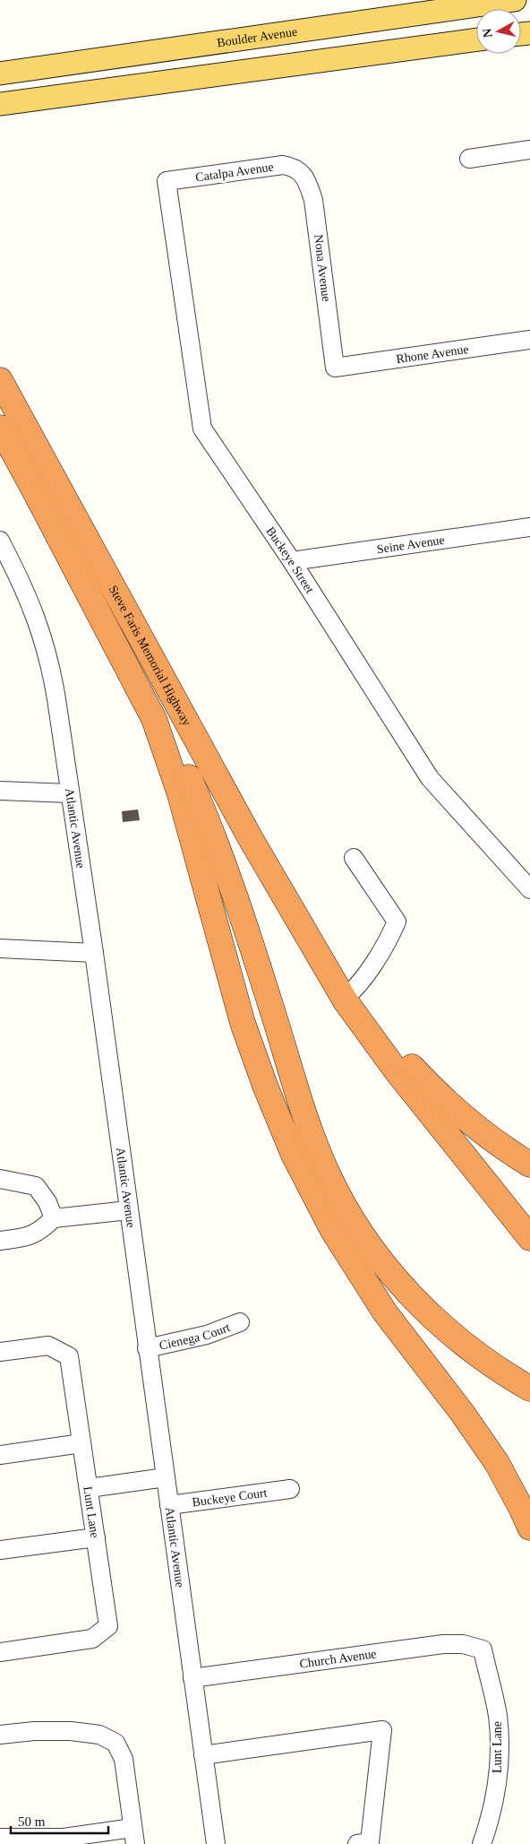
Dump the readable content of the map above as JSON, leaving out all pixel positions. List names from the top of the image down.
{
  "streets": {
    "highway": ["Steve Faris Memorial Highway"],
    "main road": ["Boulder Avenue"],
    "street": [
      "Catalpa Avenue",
      "Nona Avenue",
      "Rhone Avenue",
      "Seine Avenue",
      "Buckeye Street",
      "Atlantic Avenue",
      "Cienega Court",
      "Buckeye Court",
      "Lunt Lane",
      "Church Avenue"
    ]
  },
  "crossings": [
    ["Catalpa Avenue", "Nona Avenue"],
    ["Catalpa Avenue", "Buckeye Street"],
    ["Nona Avenue", "Rhone Avenue"],
    ["Seine Avenue", "Buckeye Street"],
    ["Atlantic Avenue", "Cienega Court"],
    ["Atlantic Avenue", "Buckeye Court"],
    ["Atlantic Avenue", "Church Avenue"],
    ["Lunt Lane", "Church Avenue"]
  ],
  "scale_bar": "50 m",
  "north": "left"
}
